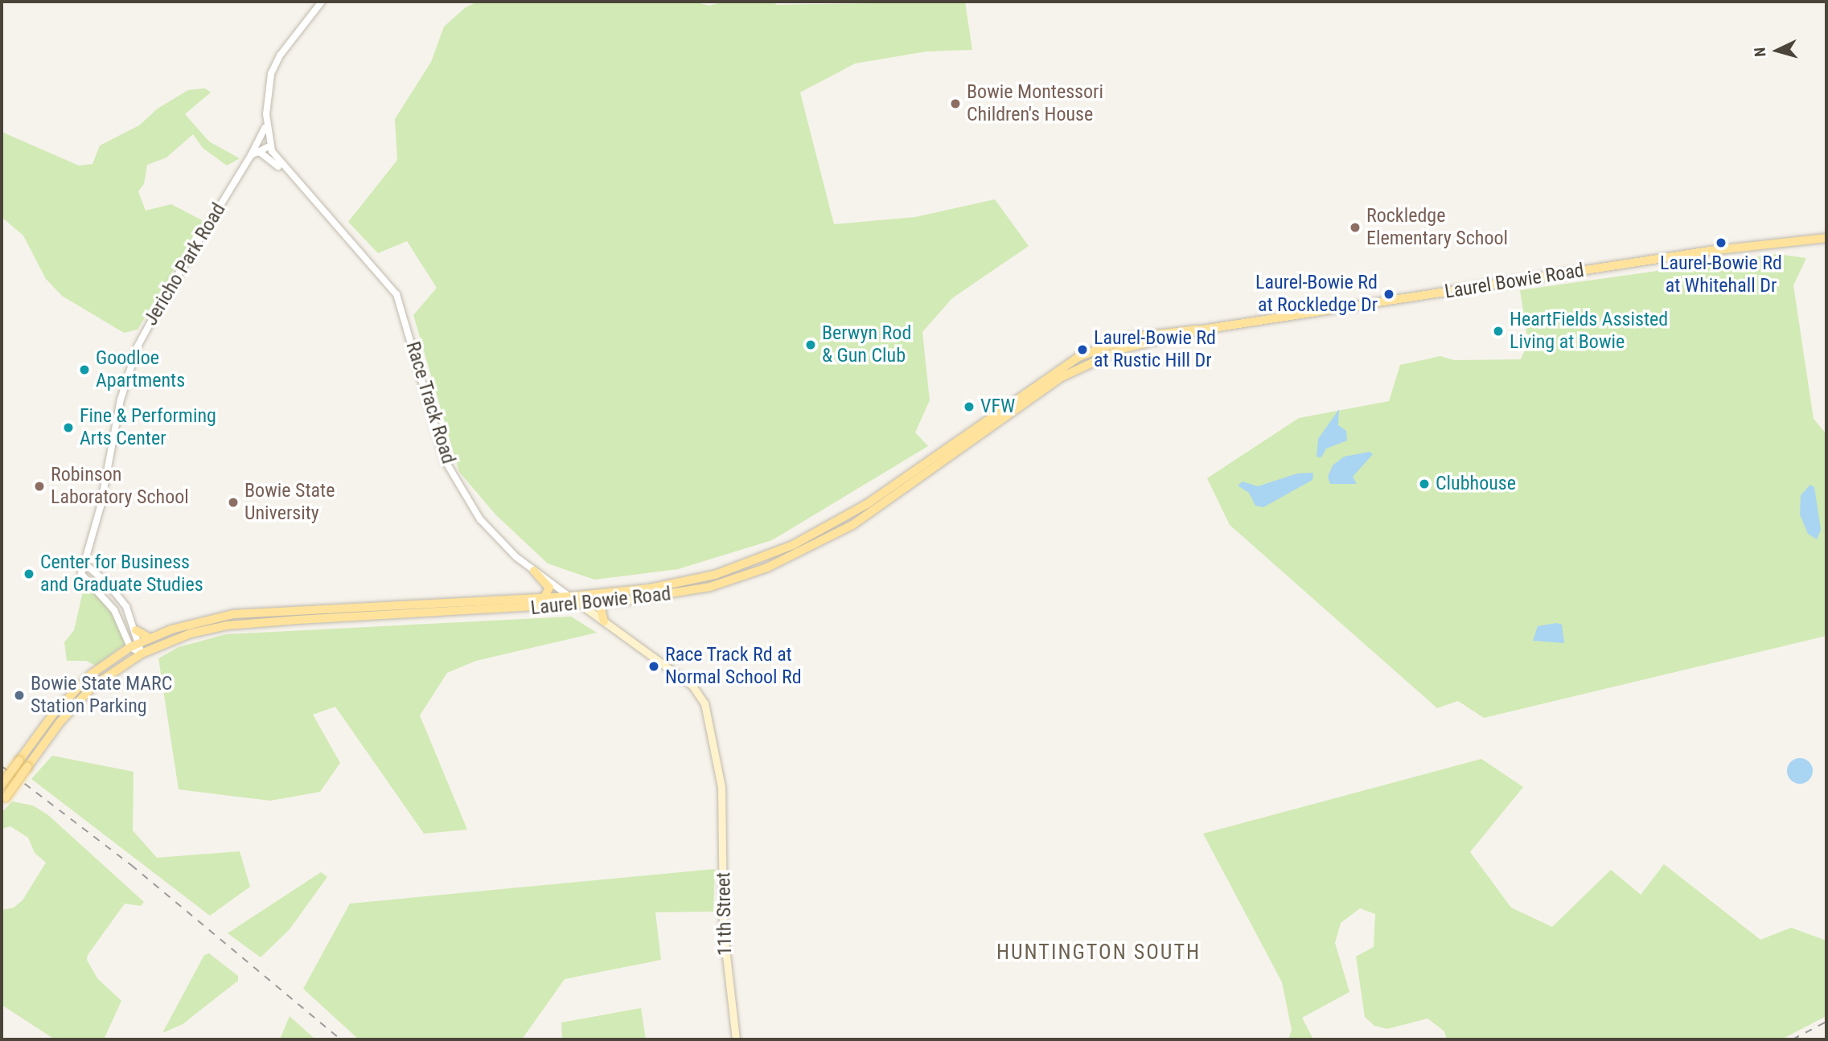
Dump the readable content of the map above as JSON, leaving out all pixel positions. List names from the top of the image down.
{
  "streets": {
    "main road": ["Laurel Bowie Road", "Race Track Road", "11th Street"],
    "street": ["Jericho Park Road"]
  },
  "crossings": [
    ["Jericho Park Road", "Laurel Bowie Road"],
    ["Jericho Park Road", "Race Track Road"],
    ["Laurel Bowie Road", "Race Track Road"],
    ["Race Track Road", "11th Street"]
  ],
  "districts": ["HUNTINGTON SOUTH"],
  "places": [
    "Bowie Montessori Children's House",
    "Rockledge Elementary School",
    "Laurel-Bowie Rd at Whitehall Dr",
    "Laurel-Bowie Rd at Rockledge Dr",
    "HeartFields Assisted Living at Bowie",
    "Berwyn Rod & Gun Club",
    "Laurel-Bowie Rd at Rustic Hill Dr",
    "Goodloe Apartments",
    "VFW",
    "Fine & Performing Arts Center",
    "Clubhouse",
    "Robinson Laboratory School",
    "Bowie State University",
    "Center for Business and Graduate Studies",
    "Race Track Rd at Normal School Rd",
    "Bowie State MARC Station Parking"
  ],
  "north": "left"
}
